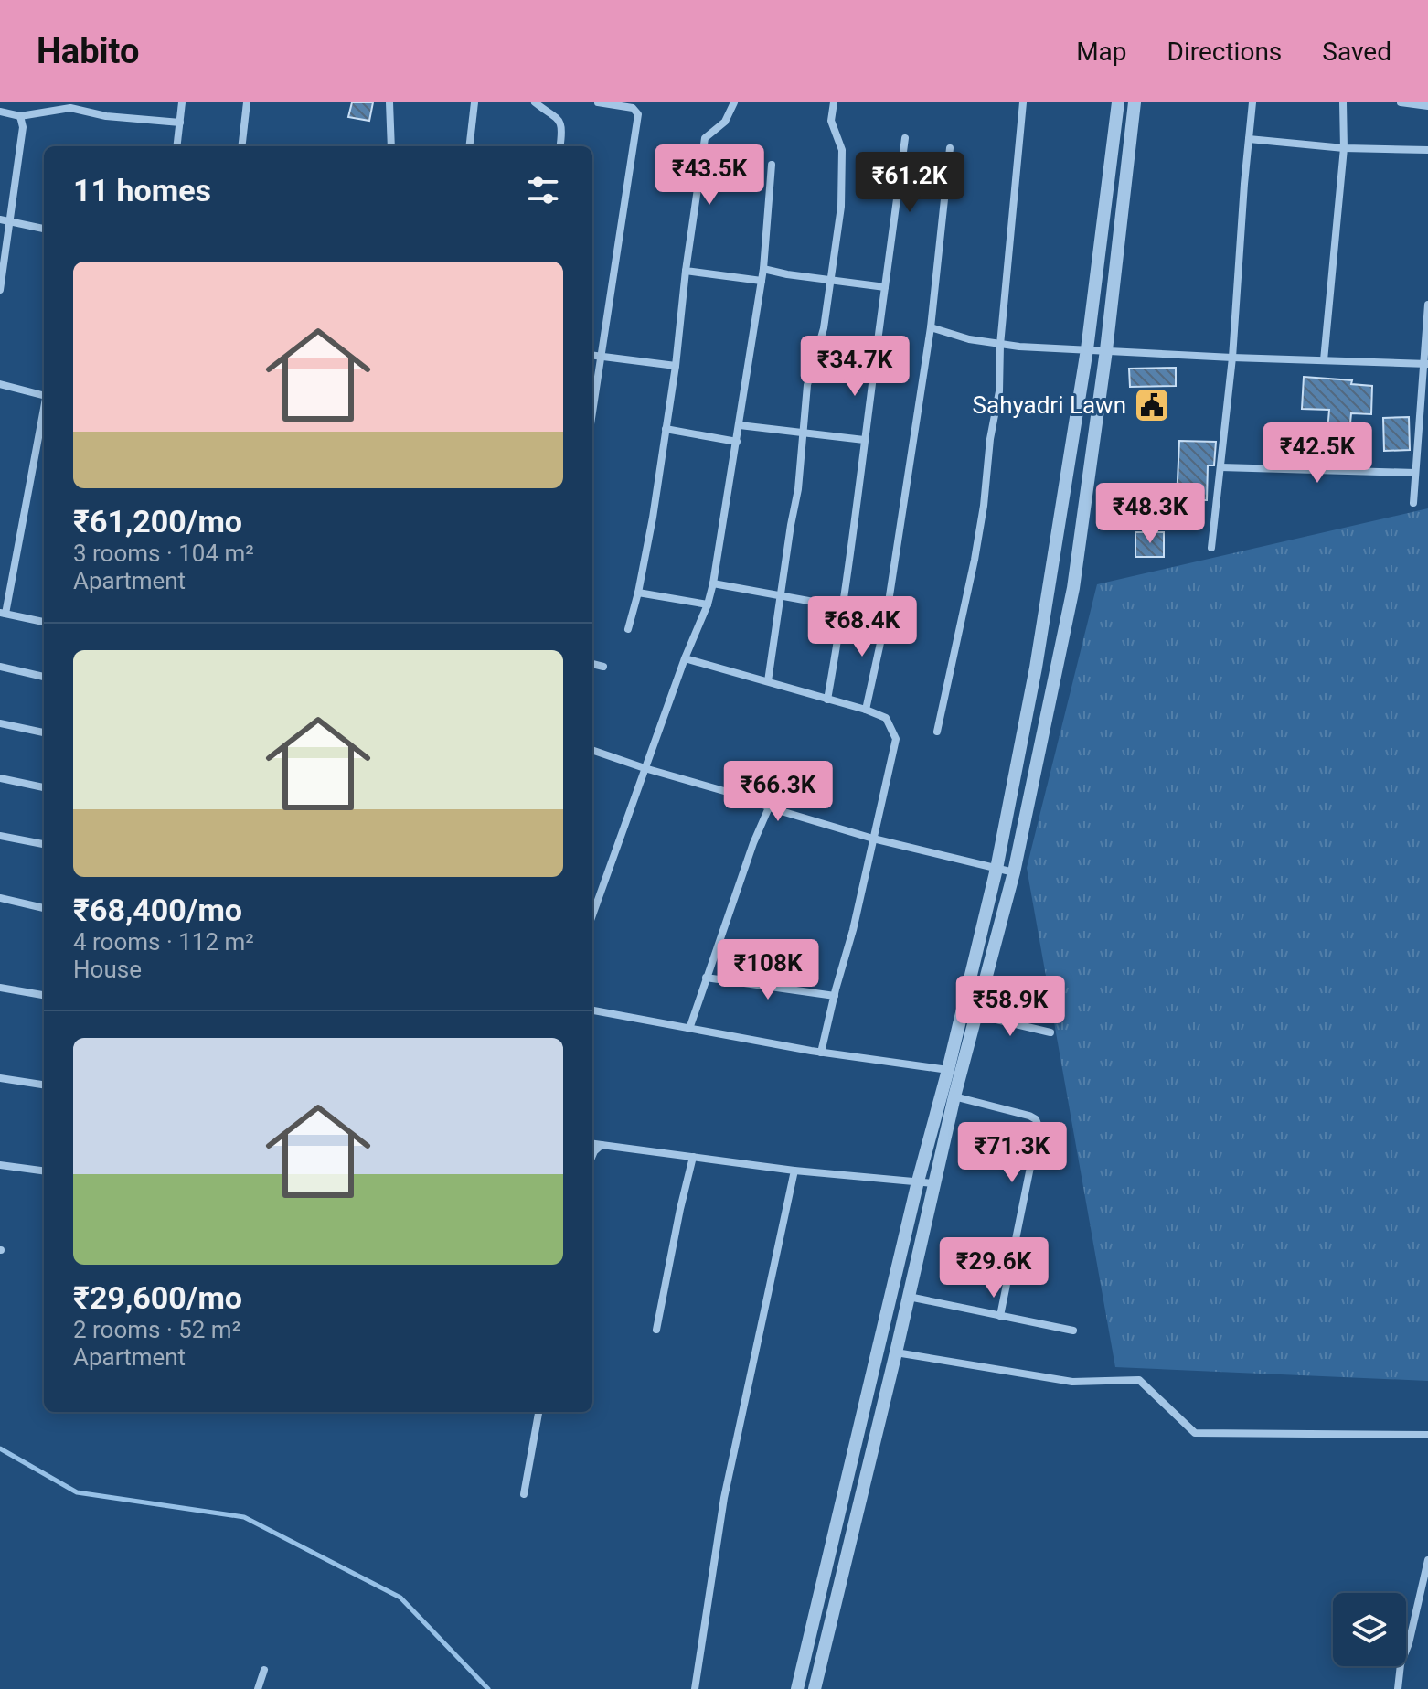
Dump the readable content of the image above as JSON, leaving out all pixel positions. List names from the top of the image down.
{
  "places": {
    "public building": ["Sahyadri Lawn"]
  },
  "page": {
    "header": "Habito",
    "nav": ["Map", "Directions", "Saved"],
    "price": [
      "₹43.5K",
      "₹61.2K",
      "₹34.7K",
      "₹42.5K",
      "₹48.3K",
      "₹68.4K",
      "₹66.3K",
      "₹108K",
      "₹58.9K",
      "₹71.3K",
      "₹29.6K"
    ],
    "heading": "11 homes",
    "list": [
      {
        "name": "₹61,200/mo",
        "note": "3 rooms · 104 m² · Apartment"
      },
      {
        "name": "₹68,400/mo",
        "note": "4 rooms · 112 m² · House"
      },
      {
        "name": "₹29,600/mo",
        "note": "2 rooms · 52 m² · Apartment"
      }
    ]
  }
}
